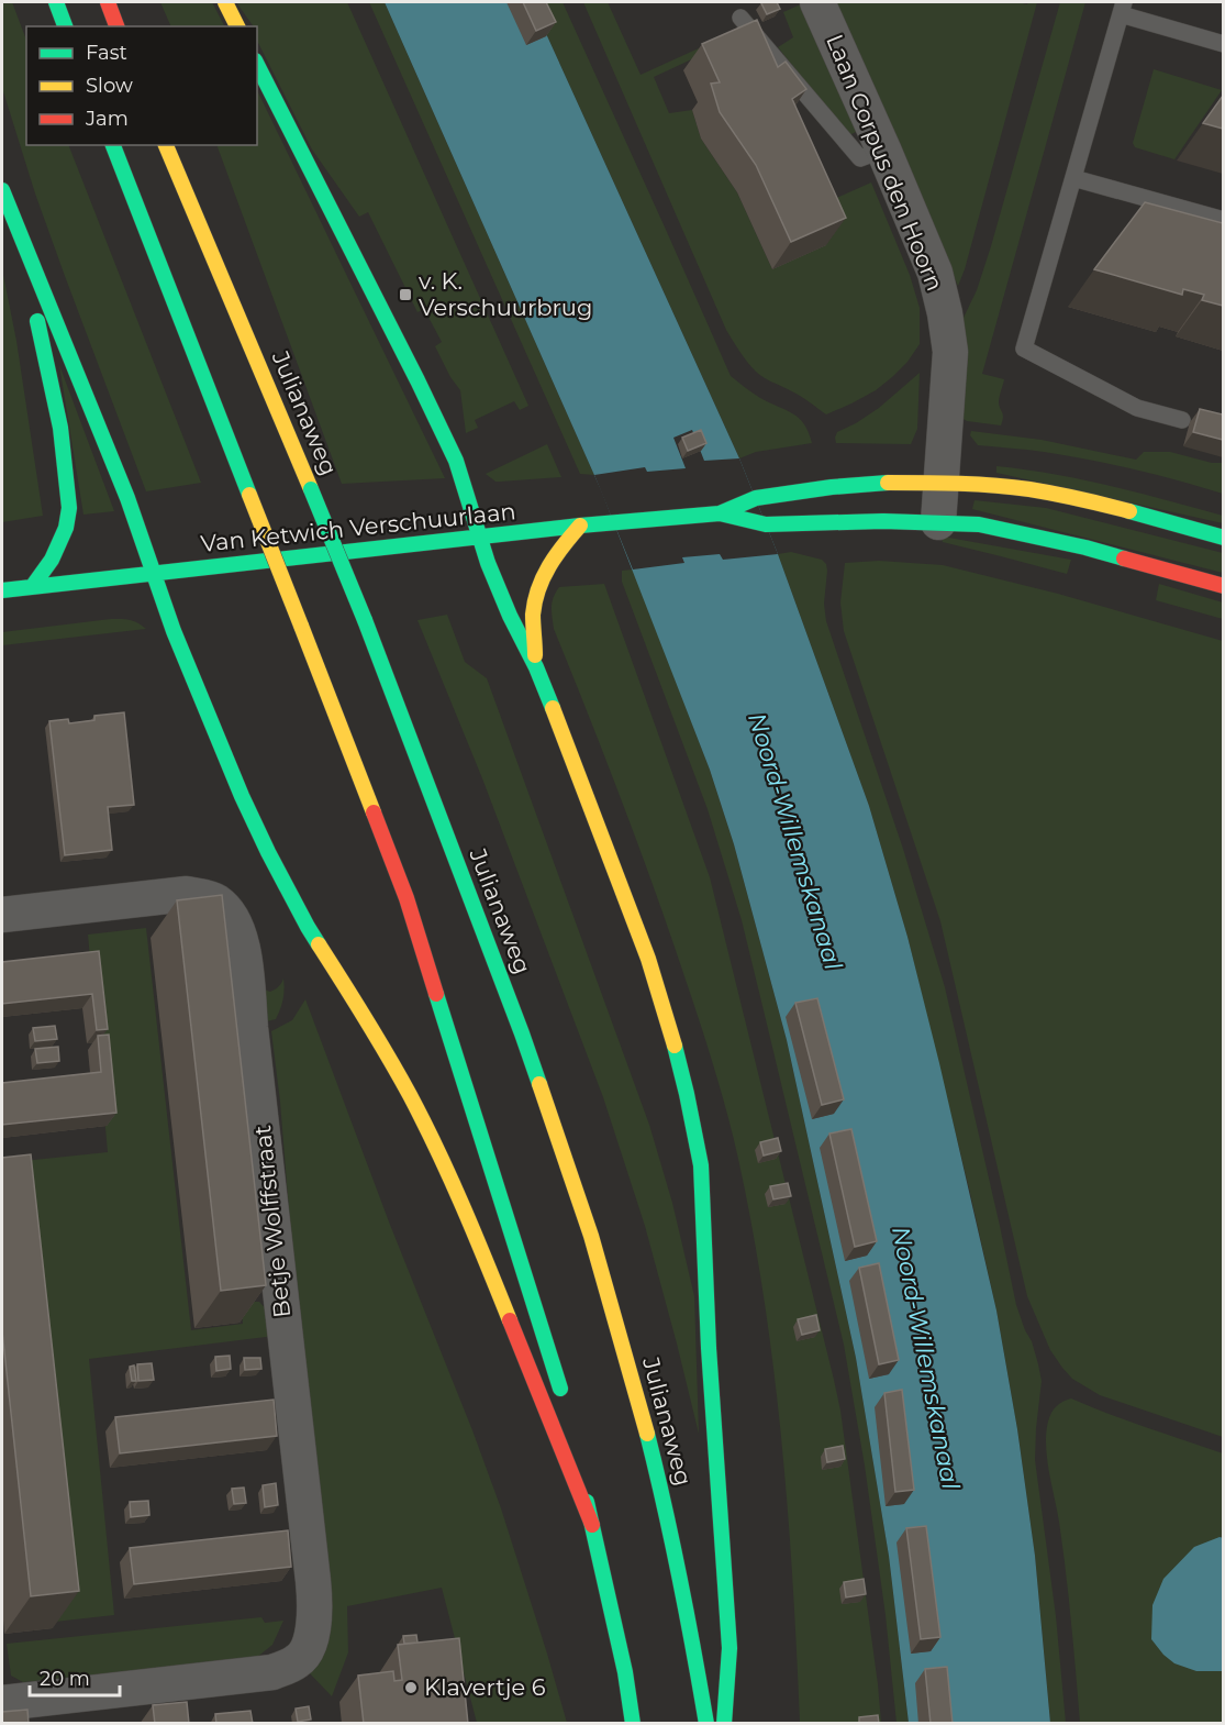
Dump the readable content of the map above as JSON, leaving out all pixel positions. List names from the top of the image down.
{
  "streets": {
    "main road": ["Julianaweg", "Van Ketwich Verschuurlaan"],
    "street": ["Laan Corpus den Hoorn", "Betje Wolffstraat"]
  },
  "water": ["Noord-Willemskanaal"],
  "places": {
    "transit": ["v. K. Verschuurbrug"],
    "other": ["Klavertje 6"]
  },
  "legend": ["Fast", "Slow", "Jam"],
  "scale_bar": "20 m"
}
